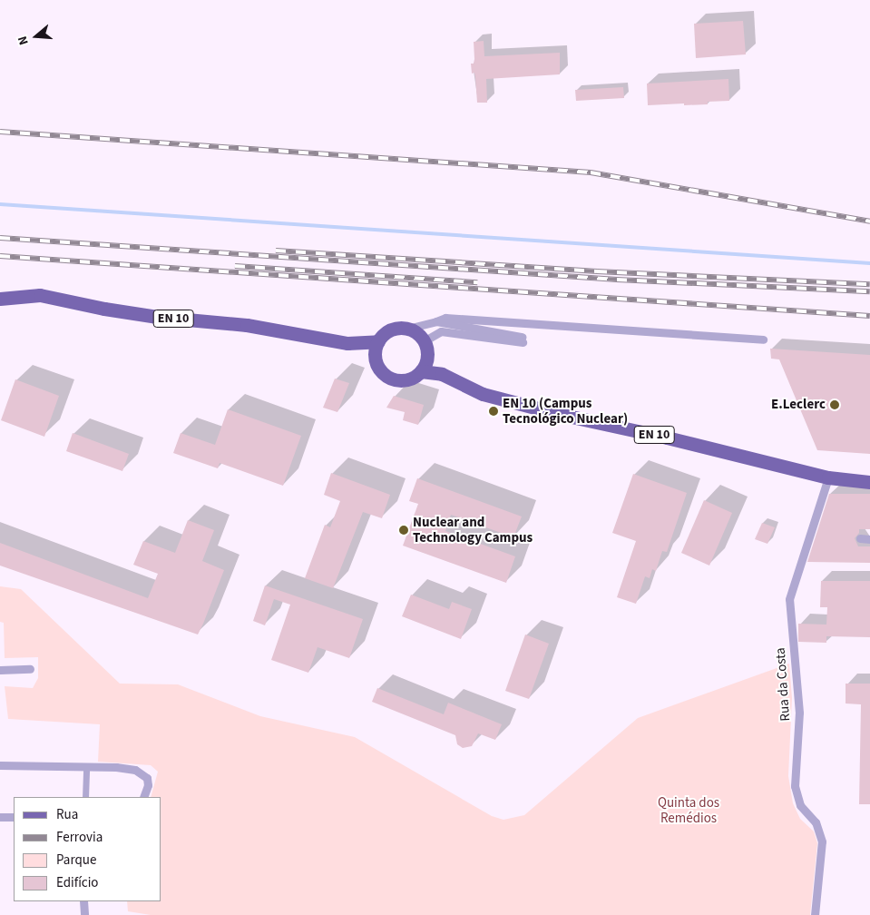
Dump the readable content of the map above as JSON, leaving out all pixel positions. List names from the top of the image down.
{
  "streets": {
    "main road": ["EN 10"],
    "street": ["Rua da Costa"]
  },
  "crossings": [
    ["EN 10", "Rua da Costa"]
  ],
  "parks": ["Quinta dos Remédios"],
  "places": ["E.Leclerc", "EN 10 (Campus Tecnológico Nuclear)", "Nuclear and Technology Campus"],
  "legend": [
    "Rua",
    "Ferrovia",
    "Parque",
    "Edifício"
  ],
  "north": "left"
}
